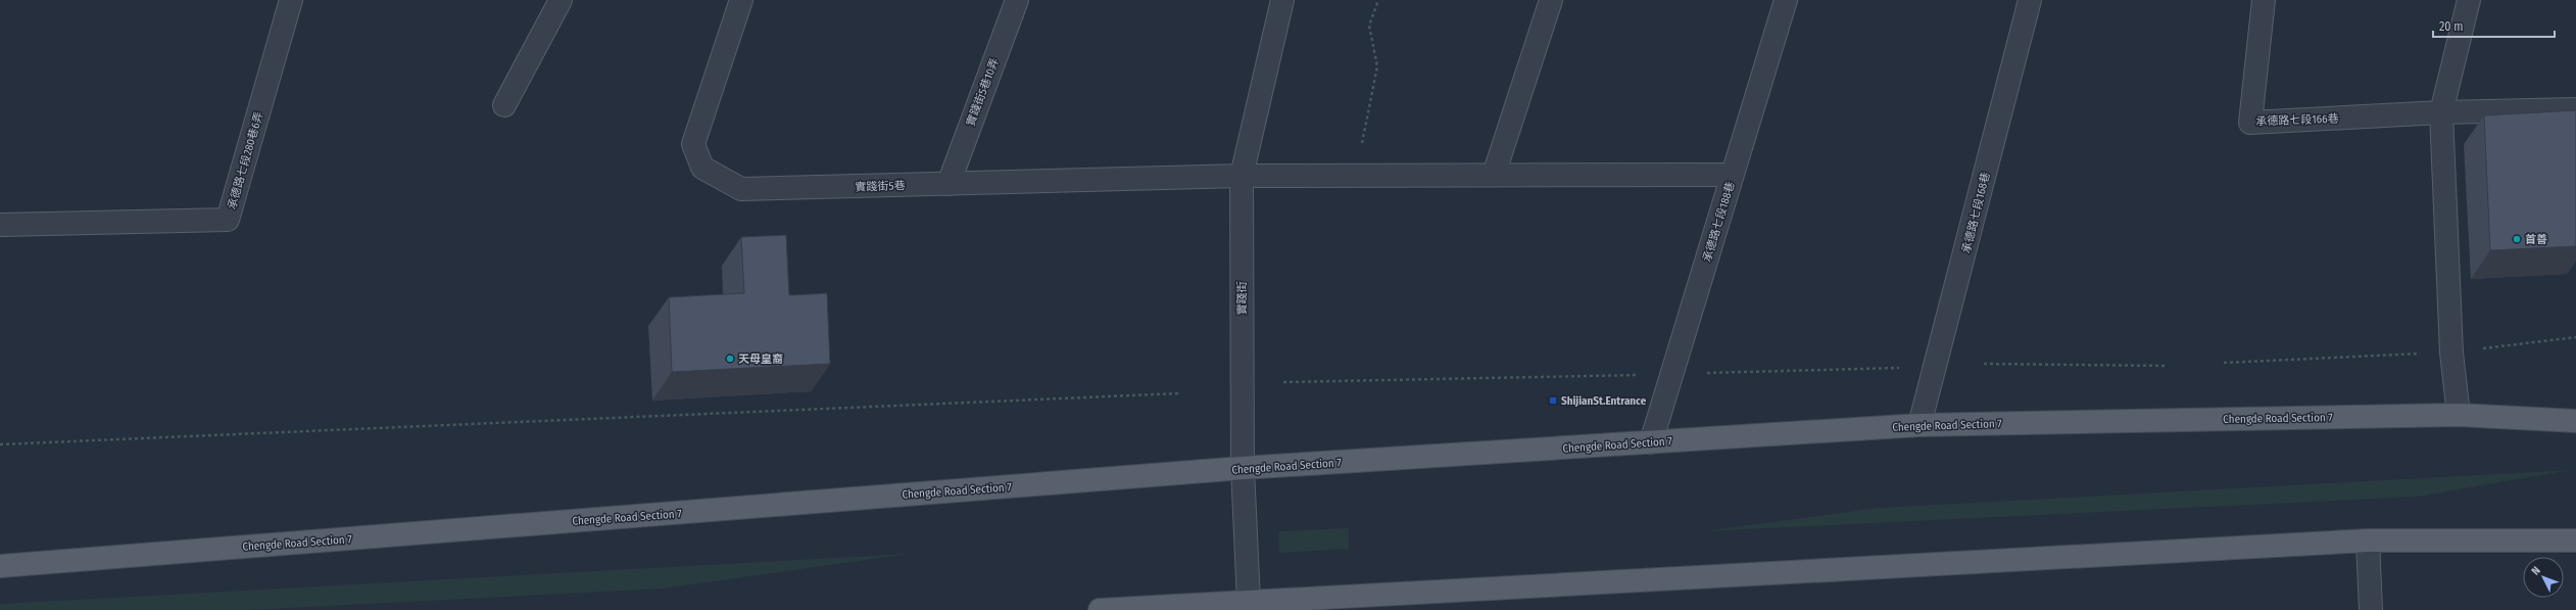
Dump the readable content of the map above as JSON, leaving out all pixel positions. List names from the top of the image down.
{
  "streets": {
    "main road": ["Chengde Road Section 7"],
    "street": [
      "實踐街5巷10弄",
      "承德路七段166巷",
      "承德路七段280巷6弄",
      "實踐街5巷",
      "承德路七段168巷",
      "承德路七段188巷",
      "實踐街"
    ]
  },
  "crossings": [
    ["實踐街5巷10弄", "實踐街5巷"],
    ["實踐街5巷", "承德路七段188巷"],
    ["實踐街5巷", "實踐街"],
    ["承德路七段168巷", "Chengde Road Section 7"],
    ["承德路七段188巷", "Chengde Road Section 7"],
    ["實踐街", "Chengde Road Section 7"]
  ],
  "places": {
    "other": ["首善", "天母皇裔"],
    "transit": ["ShijianSt.Entrance"]
  },
  "scale_bar": "20 m",
  "north": "top left"
}
